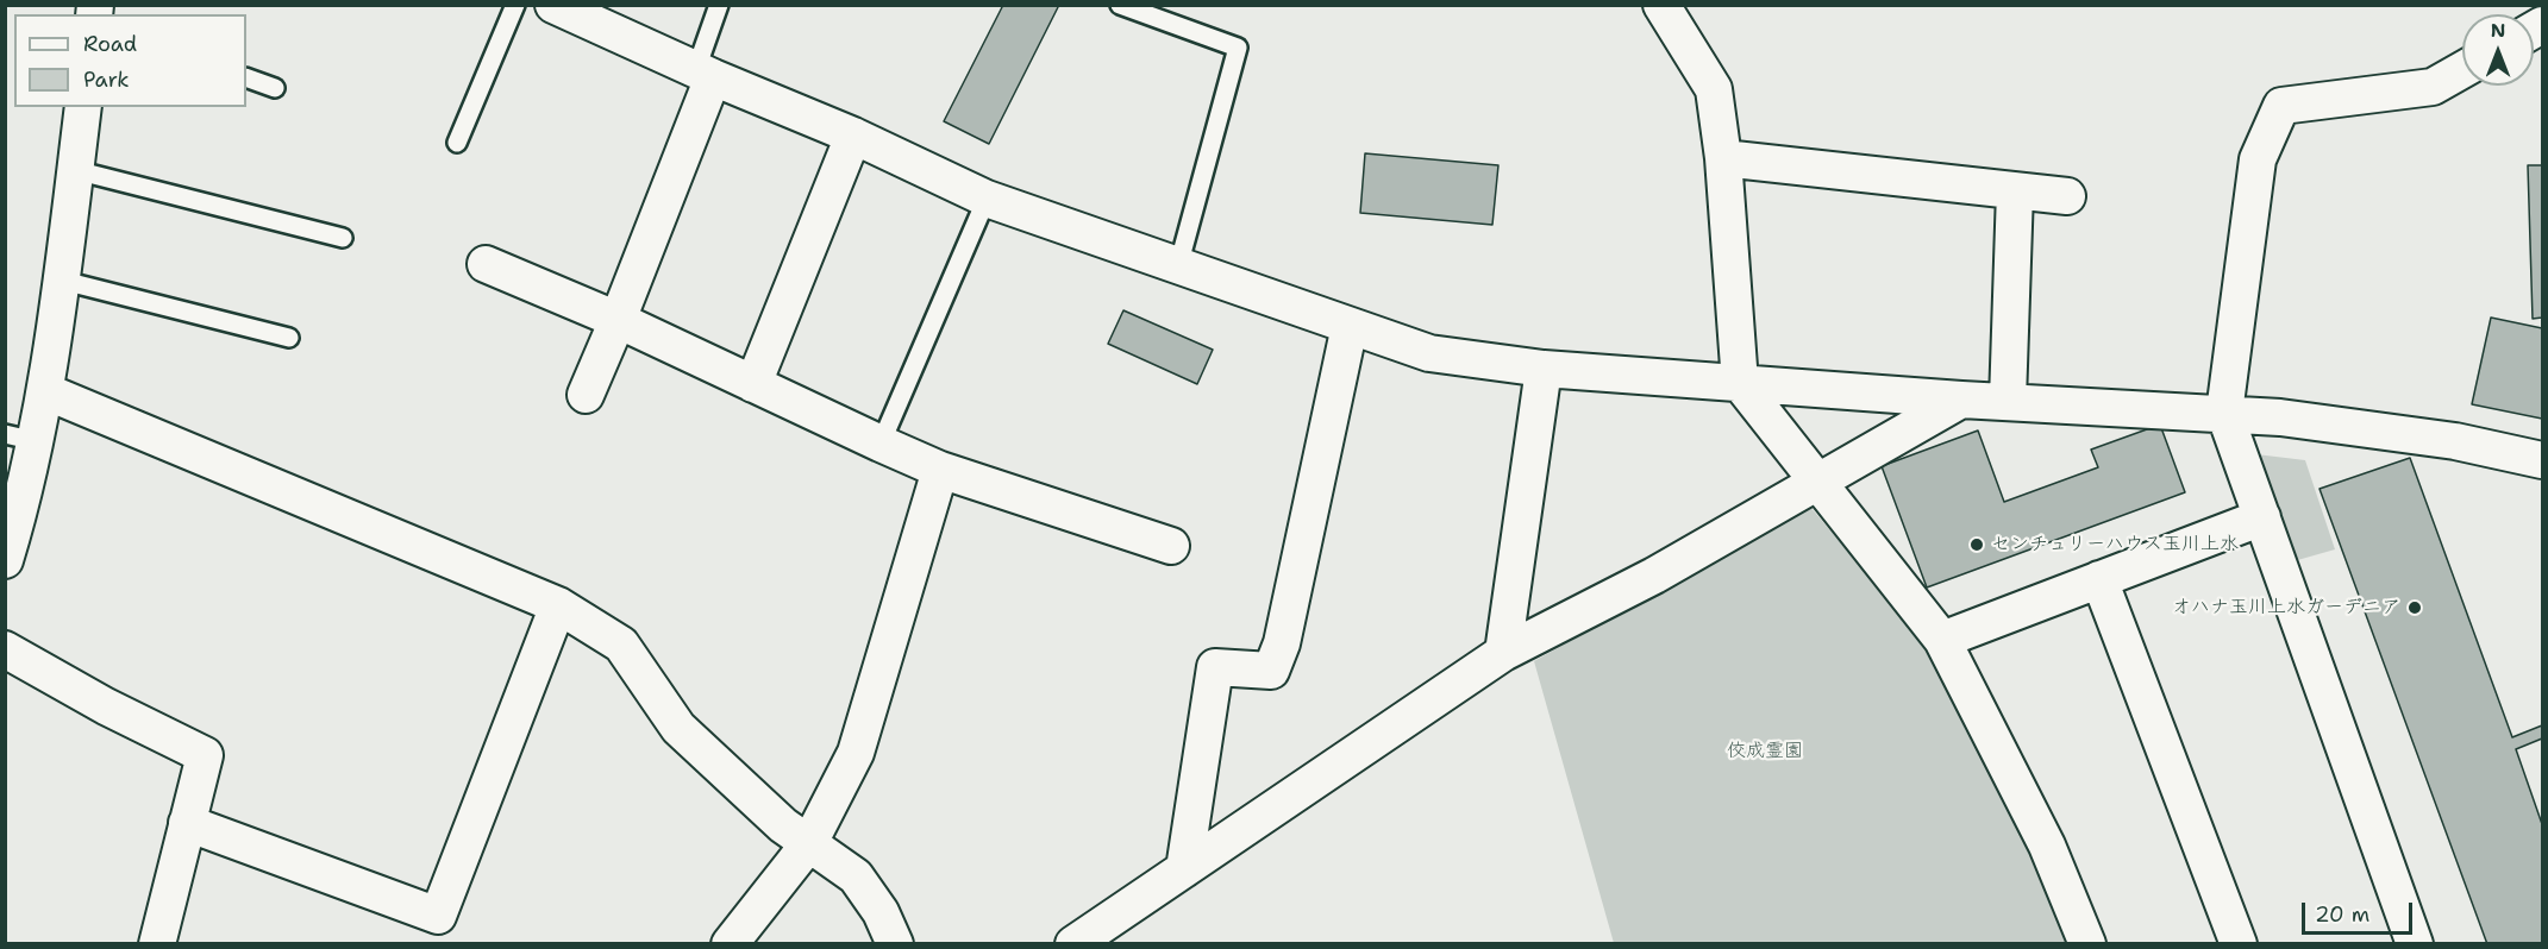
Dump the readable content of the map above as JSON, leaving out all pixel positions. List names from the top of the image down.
{
  "parks": ["佼成霊園"],
  "places": ["センチュリーハウス玉川上水", "オハナ玉川上水ガーデニア"],
  "legend": ["Road", "Park"],
  "scale_bar": "20 m",
  "north": "top"
}
